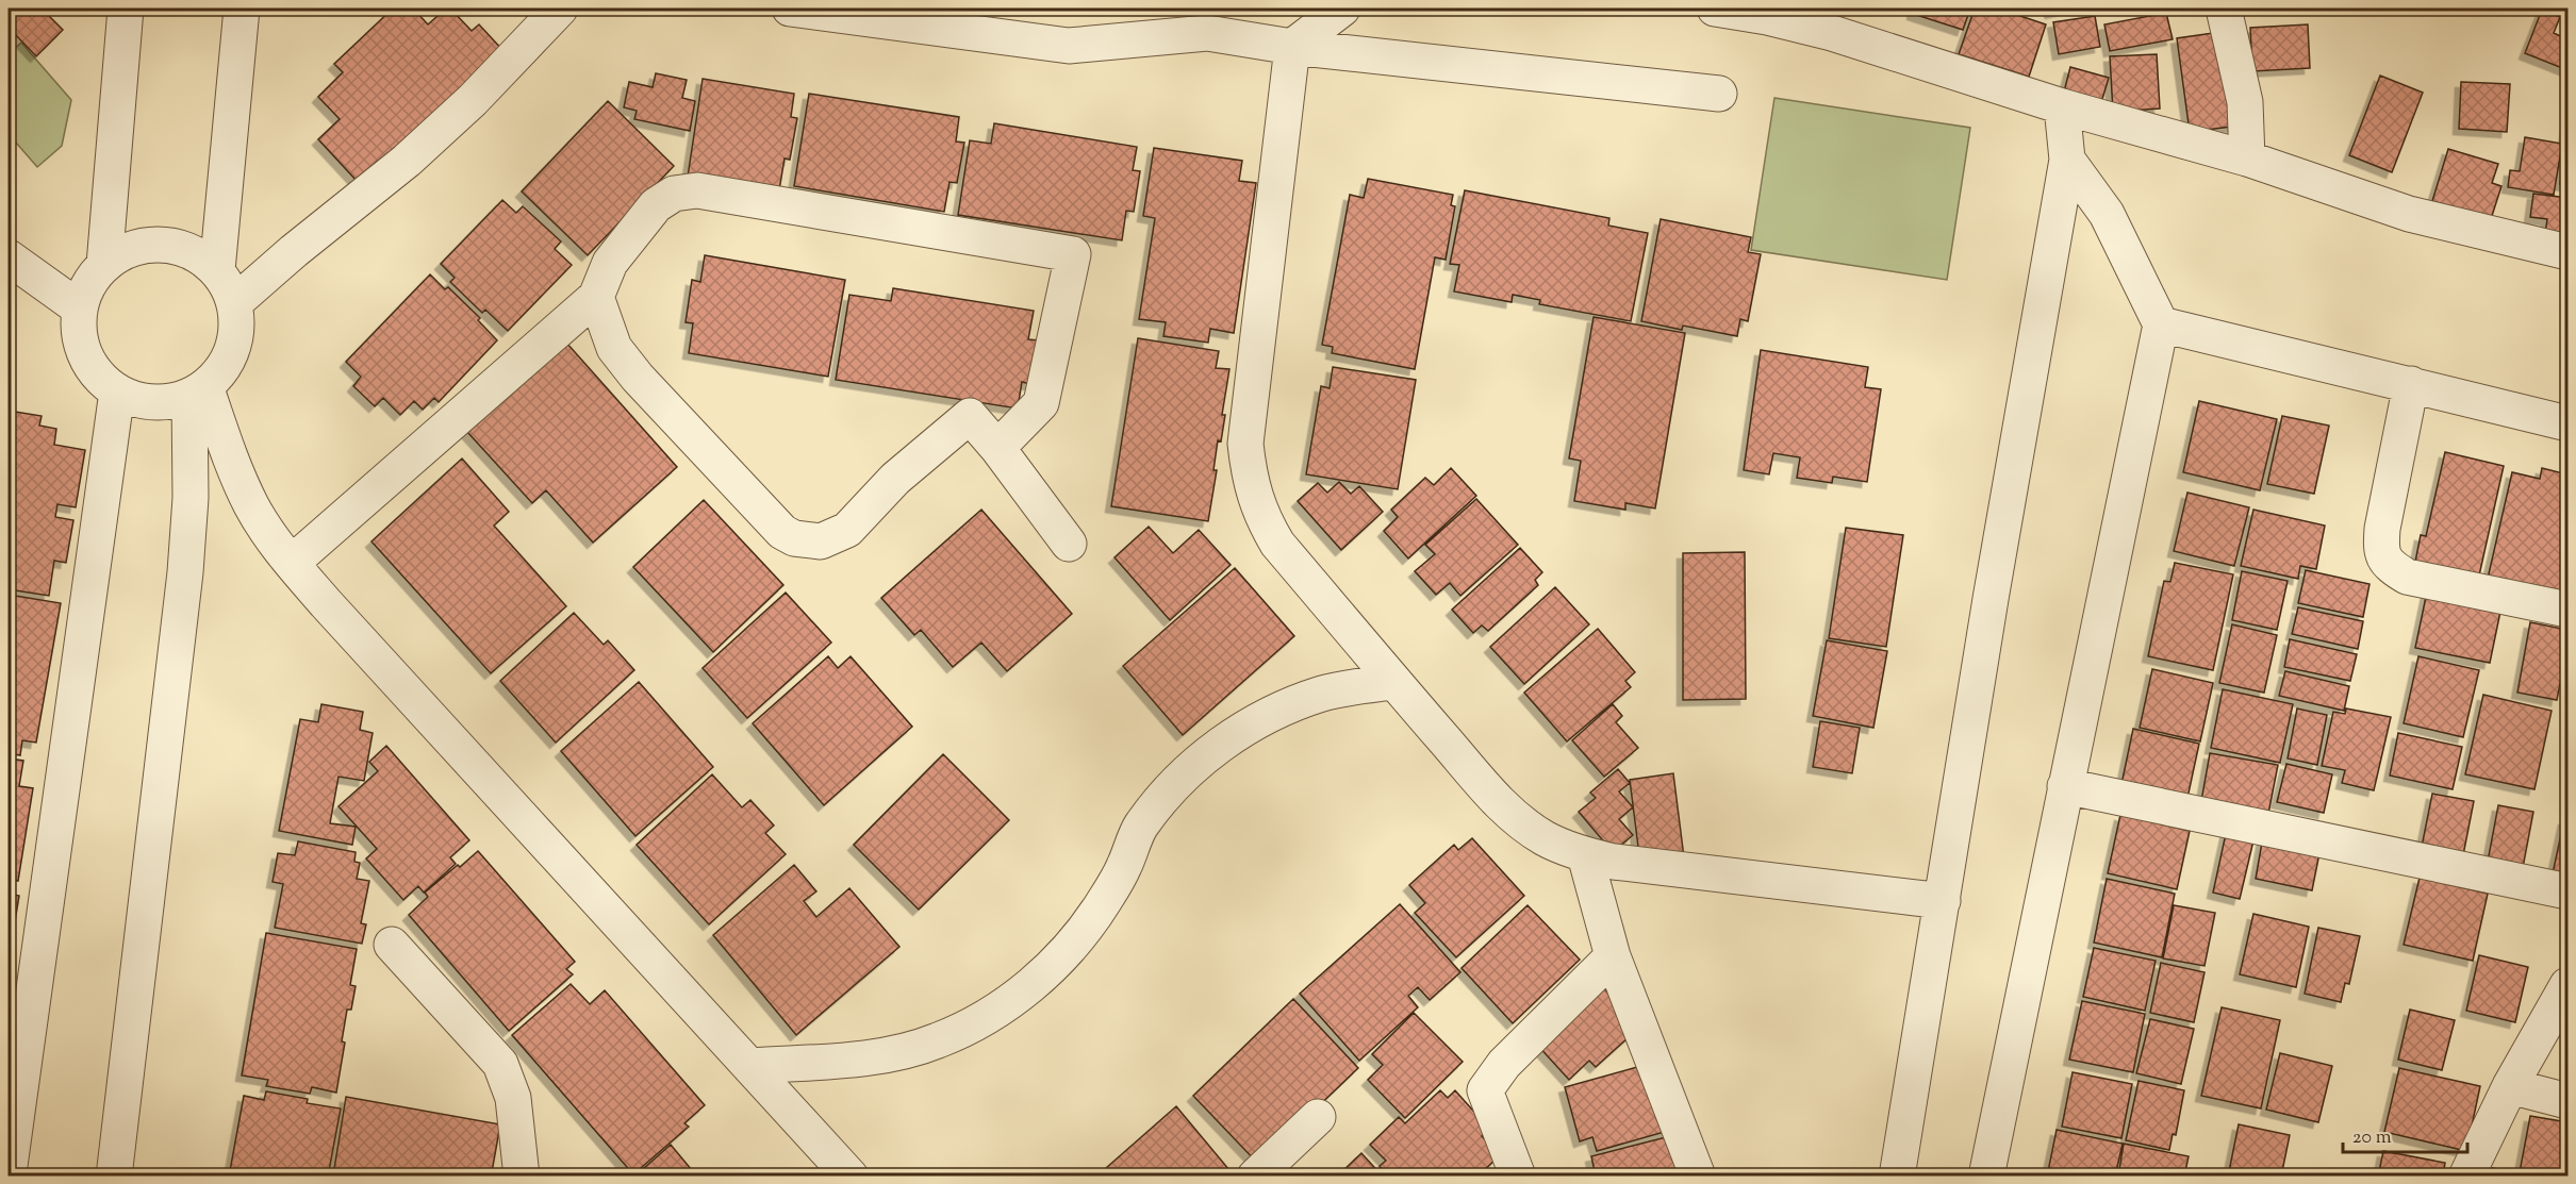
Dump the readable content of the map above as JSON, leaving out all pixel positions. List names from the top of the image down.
{
  "scale_bar": "20 m"
}
